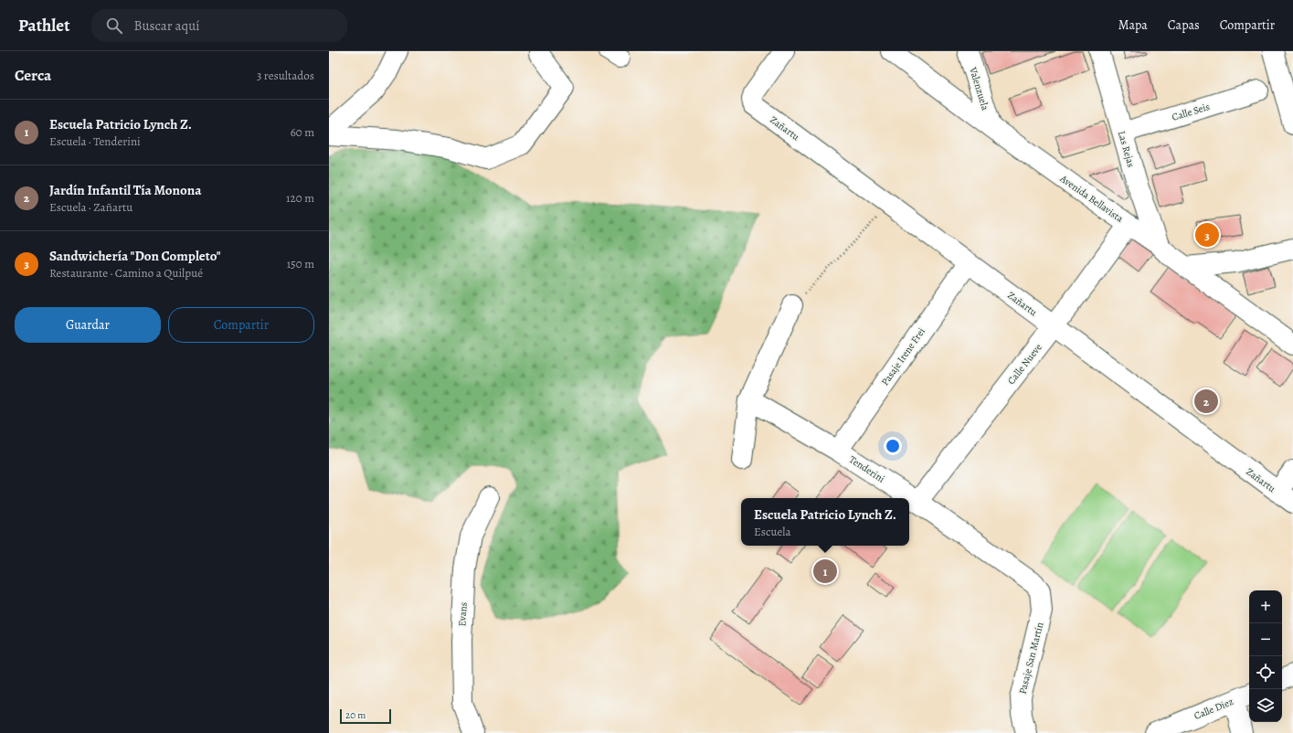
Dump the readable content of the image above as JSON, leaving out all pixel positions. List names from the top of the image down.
{
  "streets": {
    "street": [
      "Valenzuela",
      "Calle Seis",
      "Zañartu",
      "Las Rejas",
      "Avenida Bellavista",
      "Pasaje Irene Frei",
      "Calle Nueve",
      "Tenderini",
      "Evans",
      "Pasaje San Martín",
      "Calle Diez"
    ]
  },
  "crossings": [
    ["Valenzuela", "Avenida Bellavista"],
    ["Calle Seis", "Las Rejas"],
    ["Zañartu", "Pasaje Irene Frei"],
    ["Zañartu", "Calle Nueve"],
    ["Las Rejas", "Avenida Bellavista"],
    ["Avenida Bellavista", "Calle Nueve"],
    ["Pasaje Irene Frei", "Tenderini"],
    ["Calle Nueve", "Tenderini"],
    ["Tenderini", "Pasaje San Martín"]
  ],
  "scale_bar": "20 m",
  "page": {
    "header": "Pathlet",
    "search": "Buscar aquí",
    "nav": ["Mapa", "Capas", "Compartir"],
    "heading": ["Cerca", "3 resultados"],
    "list": [
      {
        "mark": "1",
        "name": "Escuela Patricio Lynch Z.",
        "note": "Escuela · Tenderini",
        "value": "60 m"
      },
      {
        "mark": "2",
        "name": "Jardín Infantil Tía Monona",
        "note": "Escuela · Zañartu",
        "value": "120 m"
      },
      {
        "mark": "3",
        "name": "Sandwichería \"Don Completo\"",
        "note": "Restaurante · Camino a Quilpué",
        "value": "150 m"
      }
    ],
    "pins": ["3", "2", "1"],
    "buttons": ["Guardar", "Compartir"],
    "popup": ["Escuela Patricio Lynch Z.", "Escuela"],
    "map_buttons": ["+", "−"],
    "scale": "20 m"
  }
}
